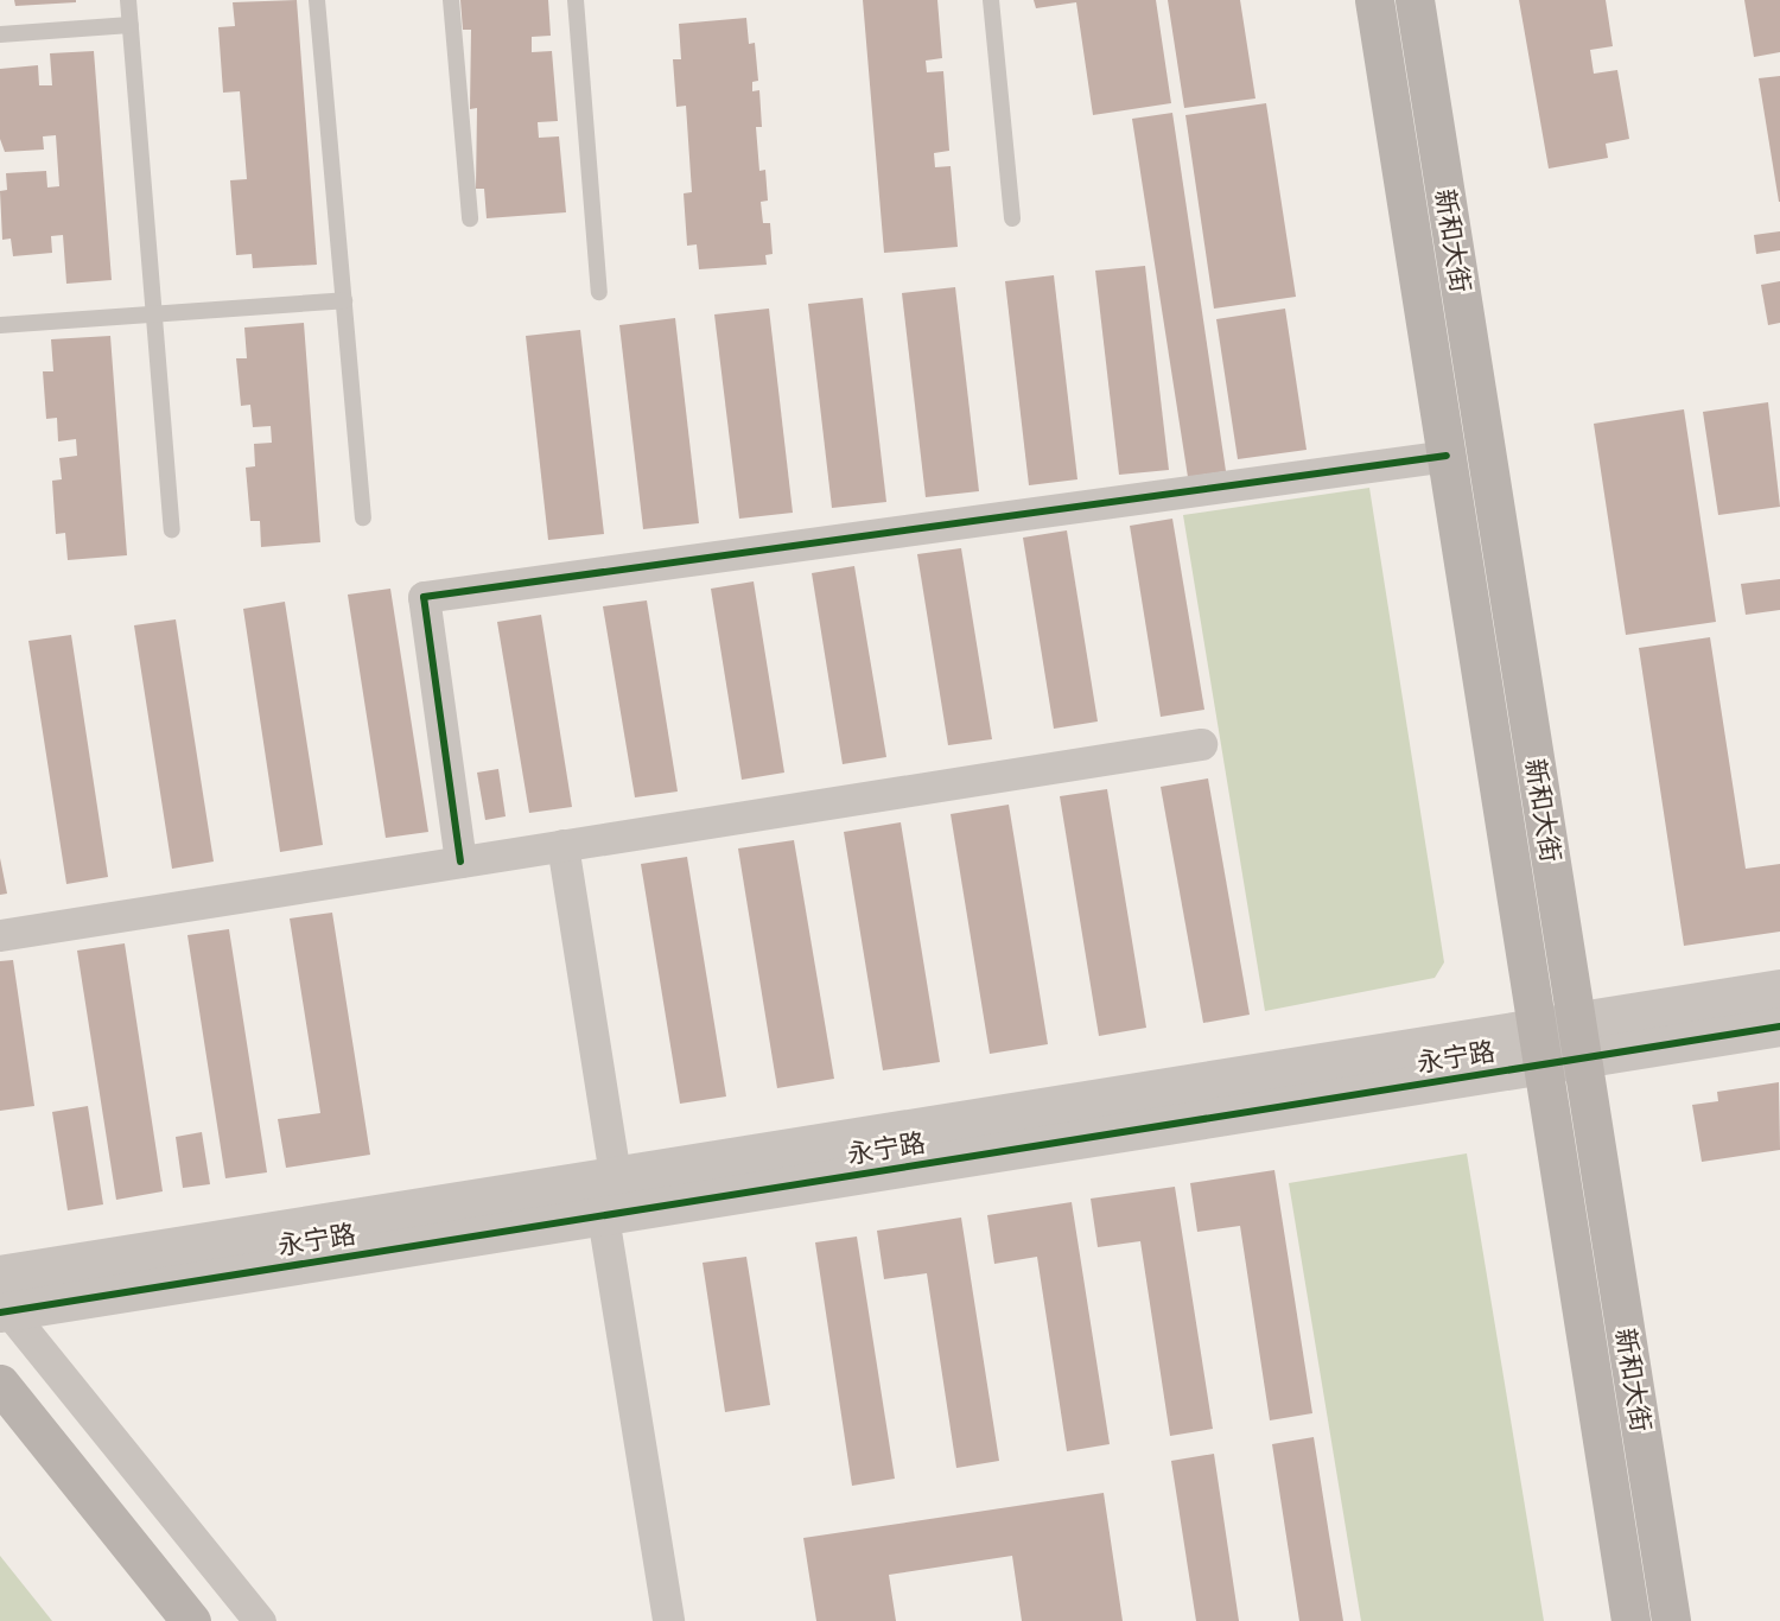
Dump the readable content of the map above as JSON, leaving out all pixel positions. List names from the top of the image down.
{
  "streets": {
    "main road": ["新和大街"],
    "street": ["永宁路"]
  },
  "crossings": [
    ["新和大街", "永宁路"]
  ]
}
